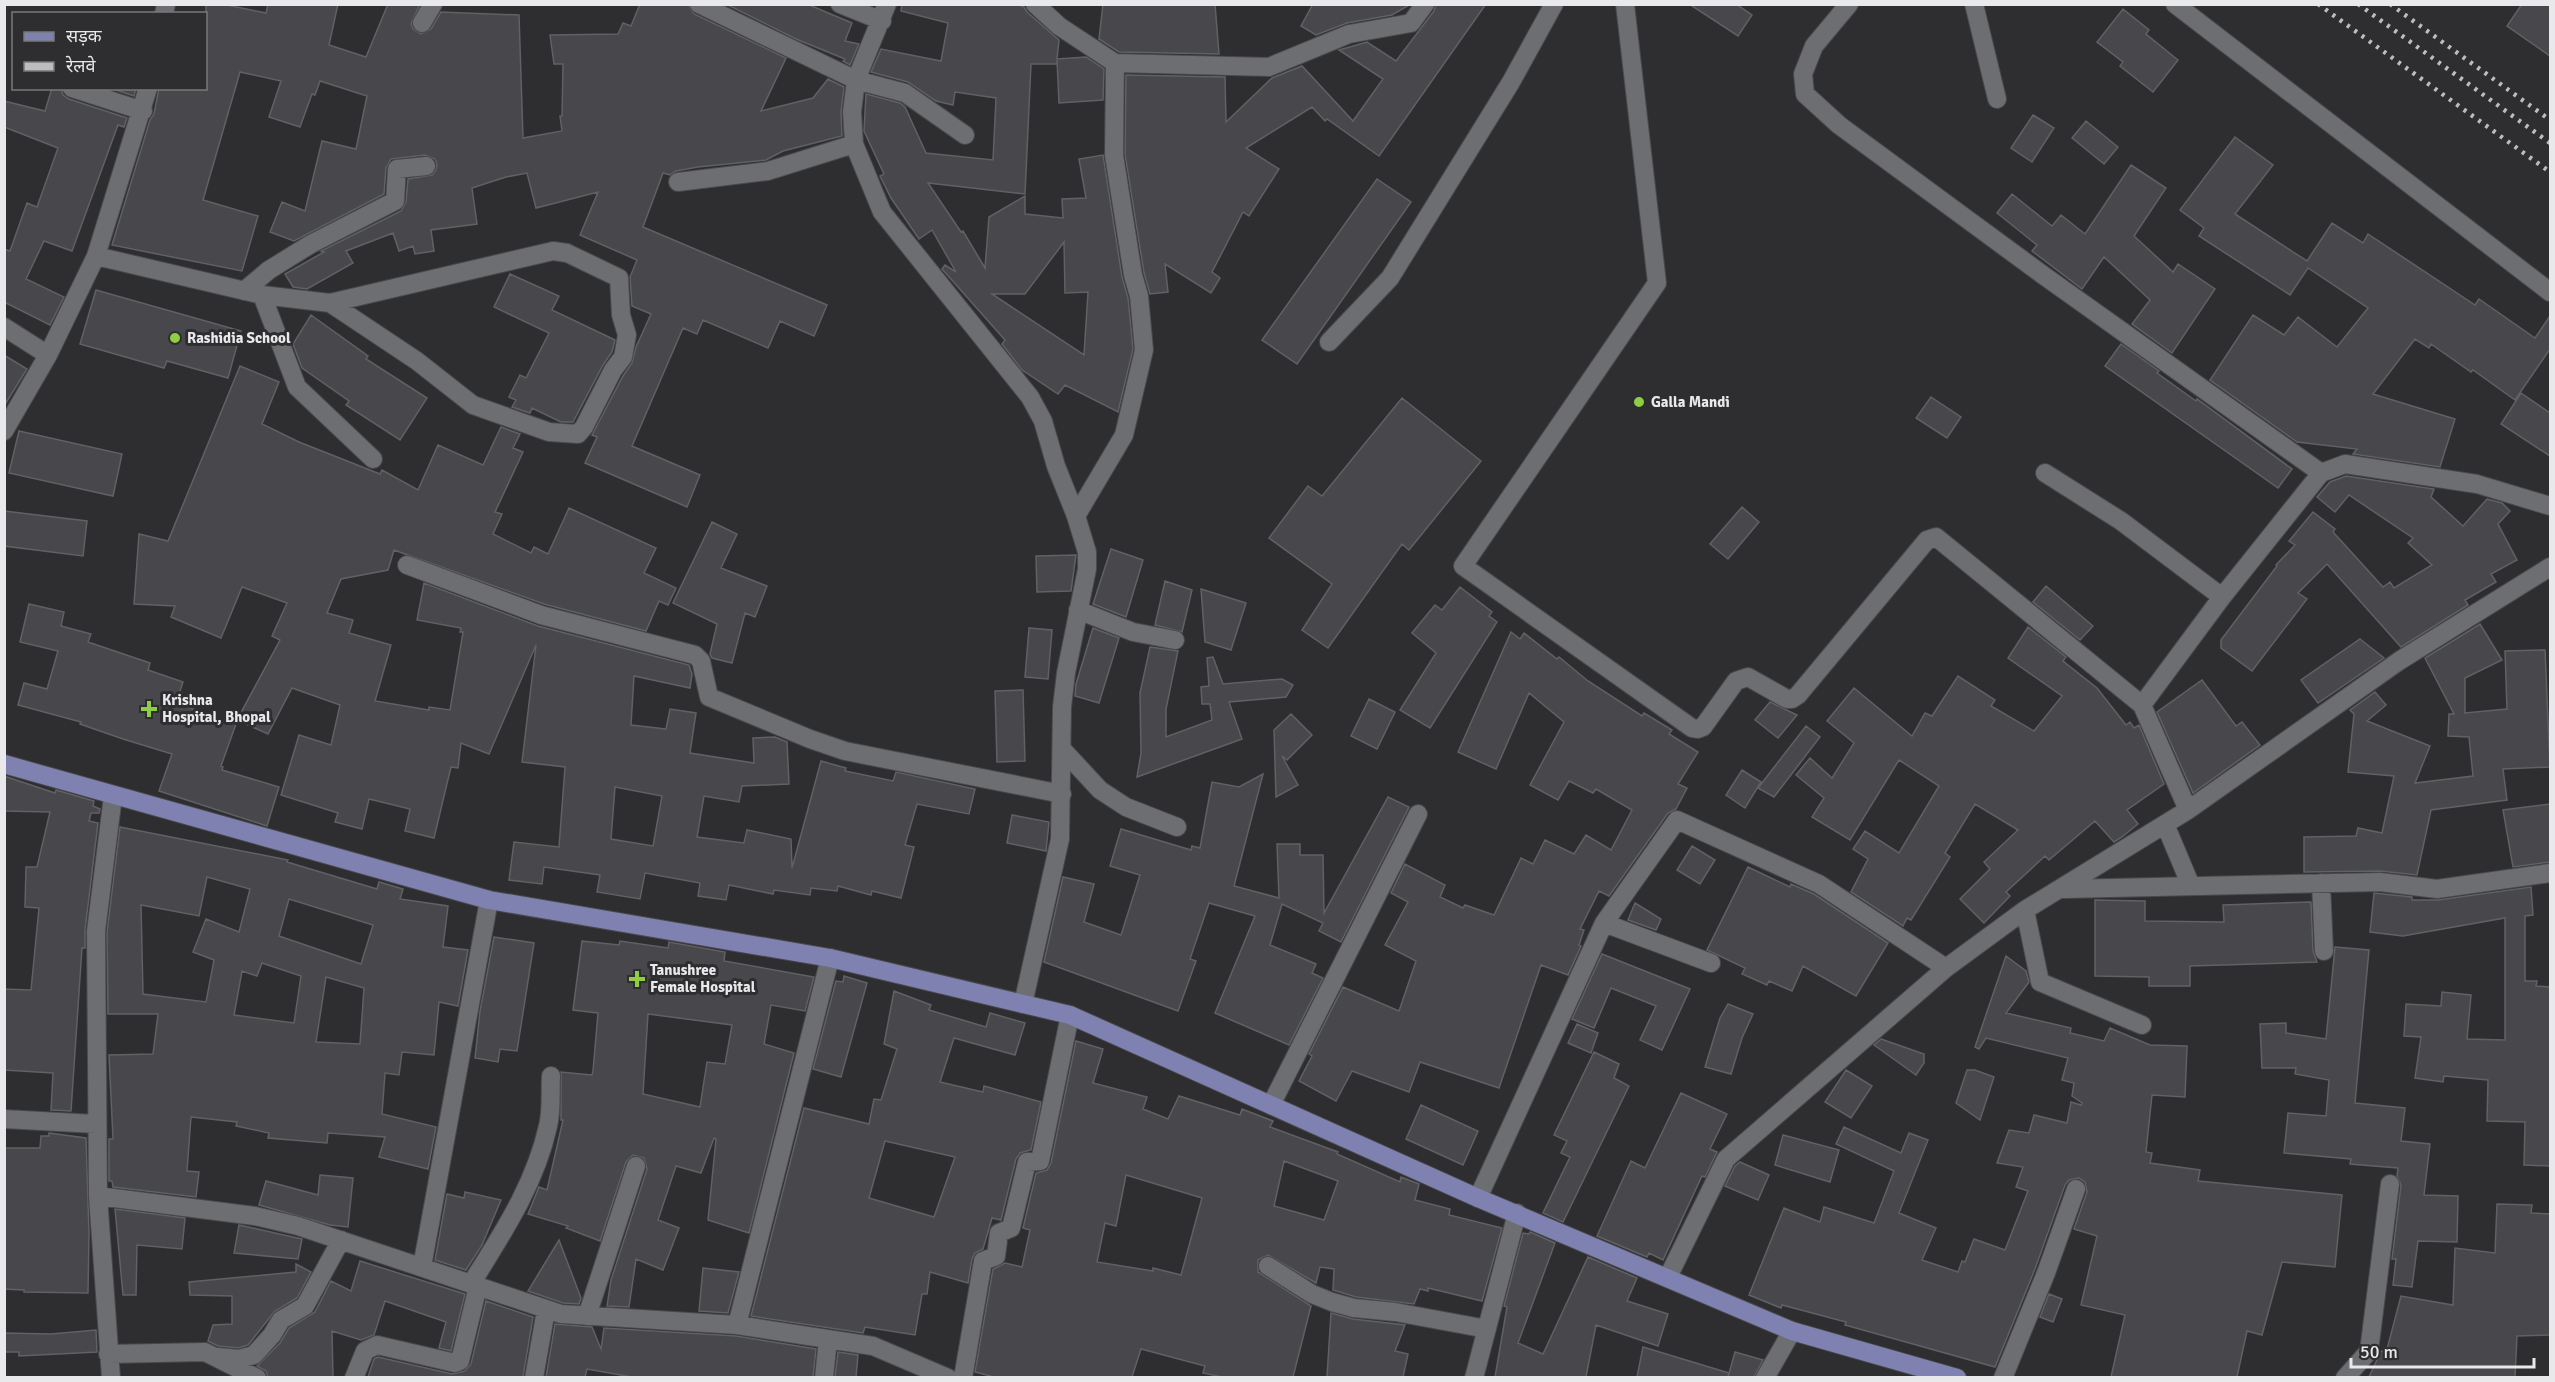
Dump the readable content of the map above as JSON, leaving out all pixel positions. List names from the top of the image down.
{
  "places": {
    "other": ["Rashidia School", "Galla Mandi"],
    "health": ["Krishna Hospital, Bhopal", "Tanushree Female Hospital"]
  },
  "legend": ["सड़क", "रेलवे"],
  "scale_bar": "50 m"
}
